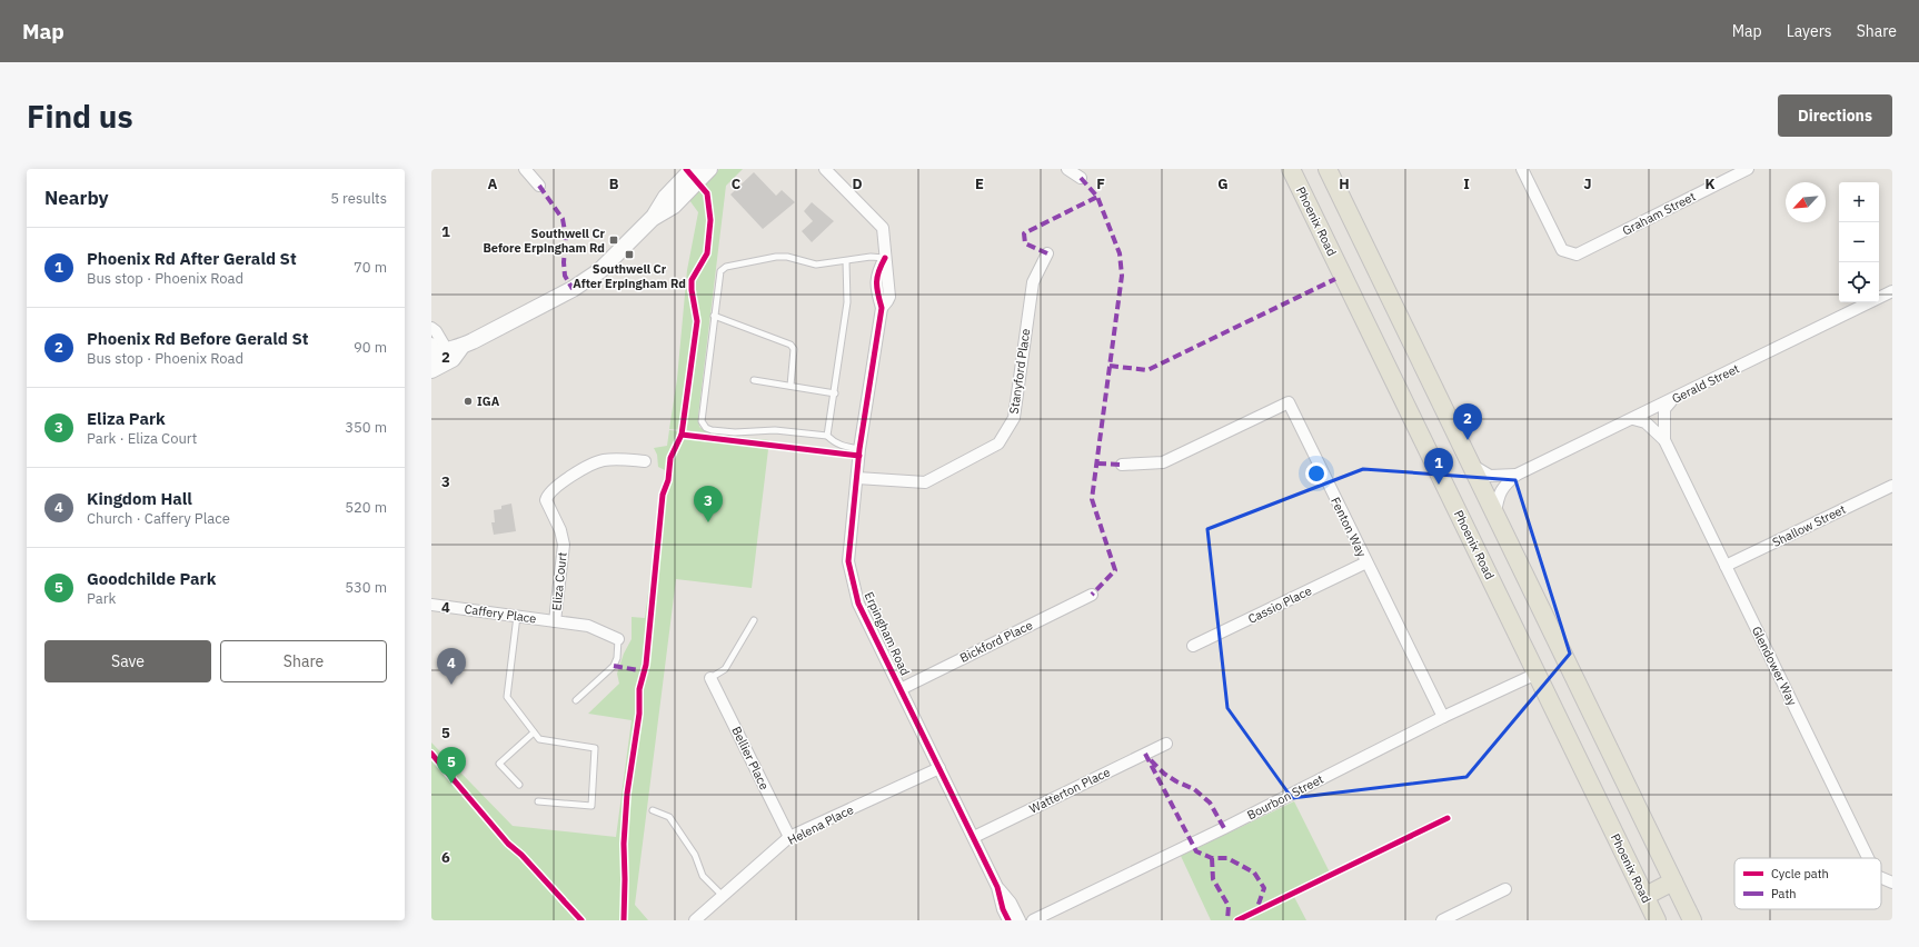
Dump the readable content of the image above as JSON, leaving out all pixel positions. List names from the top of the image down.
{
  "streets": {
    "main road": ["Phoenix Road"],
    "street": [
      "Graham Street",
      "Stanyford Place",
      "Gerald Street",
      "Shallow Street",
      "Fenton Way",
      "Eliza Court",
      "Cassio Place",
      "Caffery Place",
      "Erpingham Road",
      "Bickford Place",
      "Glendower Way",
      "Bellier Place",
      "Watterton Place",
      "Bourbon Street",
      "Helena Place"
    ]
  },
  "crossings": [
    ["Phoenix Road", "Bourbon Street"],
    ["Stanyford Place", "Erpingham Road"],
    ["Gerald Street", "Glendower Way"],
    ["Shallow Street", "Glendower Way"],
    ["Fenton Way", "Cassio Place"],
    ["Fenton Way", "Bourbon Street"],
    ["Eliza Court", "Caffery Place"],
    ["Erpingham Road", "Bickford Place"],
    ["Erpingham Road", "Watterton Place"],
    ["Erpingham Road", "Helena Place"],
    ["Bellier Place", "Helena Place"]
  ],
  "places": {
    "transit": ["Southwell Cr Before Erpingham Rd", "Southwell Cr After Erpingham Rd"],
    "other": ["IGA"]
  },
  "legend": ["Cycle path", "Path"],
  "north": "bottom left",
  "page": {
    "header": "Map",
    "nav": ["Map", "Layers", "Share"],
    "buttons": [
      "Directions",
      ["Save", "Share"]
    ],
    "title": "Find us",
    "heading": ["Nearby", "5 results"],
    "map_buttons": ["+", "−"],
    "list": [
      {
        "mark": "1",
        "name": "Phoenix Rd After Gerald St",
        "note": "Bus stop · Phoenix Road",
        "value": "70 m"
      },
      {
        "mark": "2",
        "name": "Phoenix Rd Before Gerald St",
        "note": "Bus stop · Phoenix Road",
        "value": "90 m"
      },
      {
        "mark": "3",
        "name": "Eliza Park",
        "note": "Park · Eliza Court",
        "value": "350 m"
      },
      {
        "mark": "4",
        "name": "Kingdom Hall",
        "note": "Church · Caffery Place",
        "value": "520 m"
      },
      {
        "mark": "5",
        "name": "Goodchilde Park",
        "note": "Park",
        "value": "530 m"
      }
    ],
    "pins": [
      "2",
      "1",
      "3",
      "4",
      "5"
    ]
  },
  "grid": {
    "columns": [
      "A",
      "B",
      "C",
      "D",
      "E",
      "F",
      "G",
      "H",
      "I",
      "J",
      "K"
    ],
    "rows": [
      "1",
      "2",
      "3",
      "4",
      "5",
      "6"
    ]
  }
}
